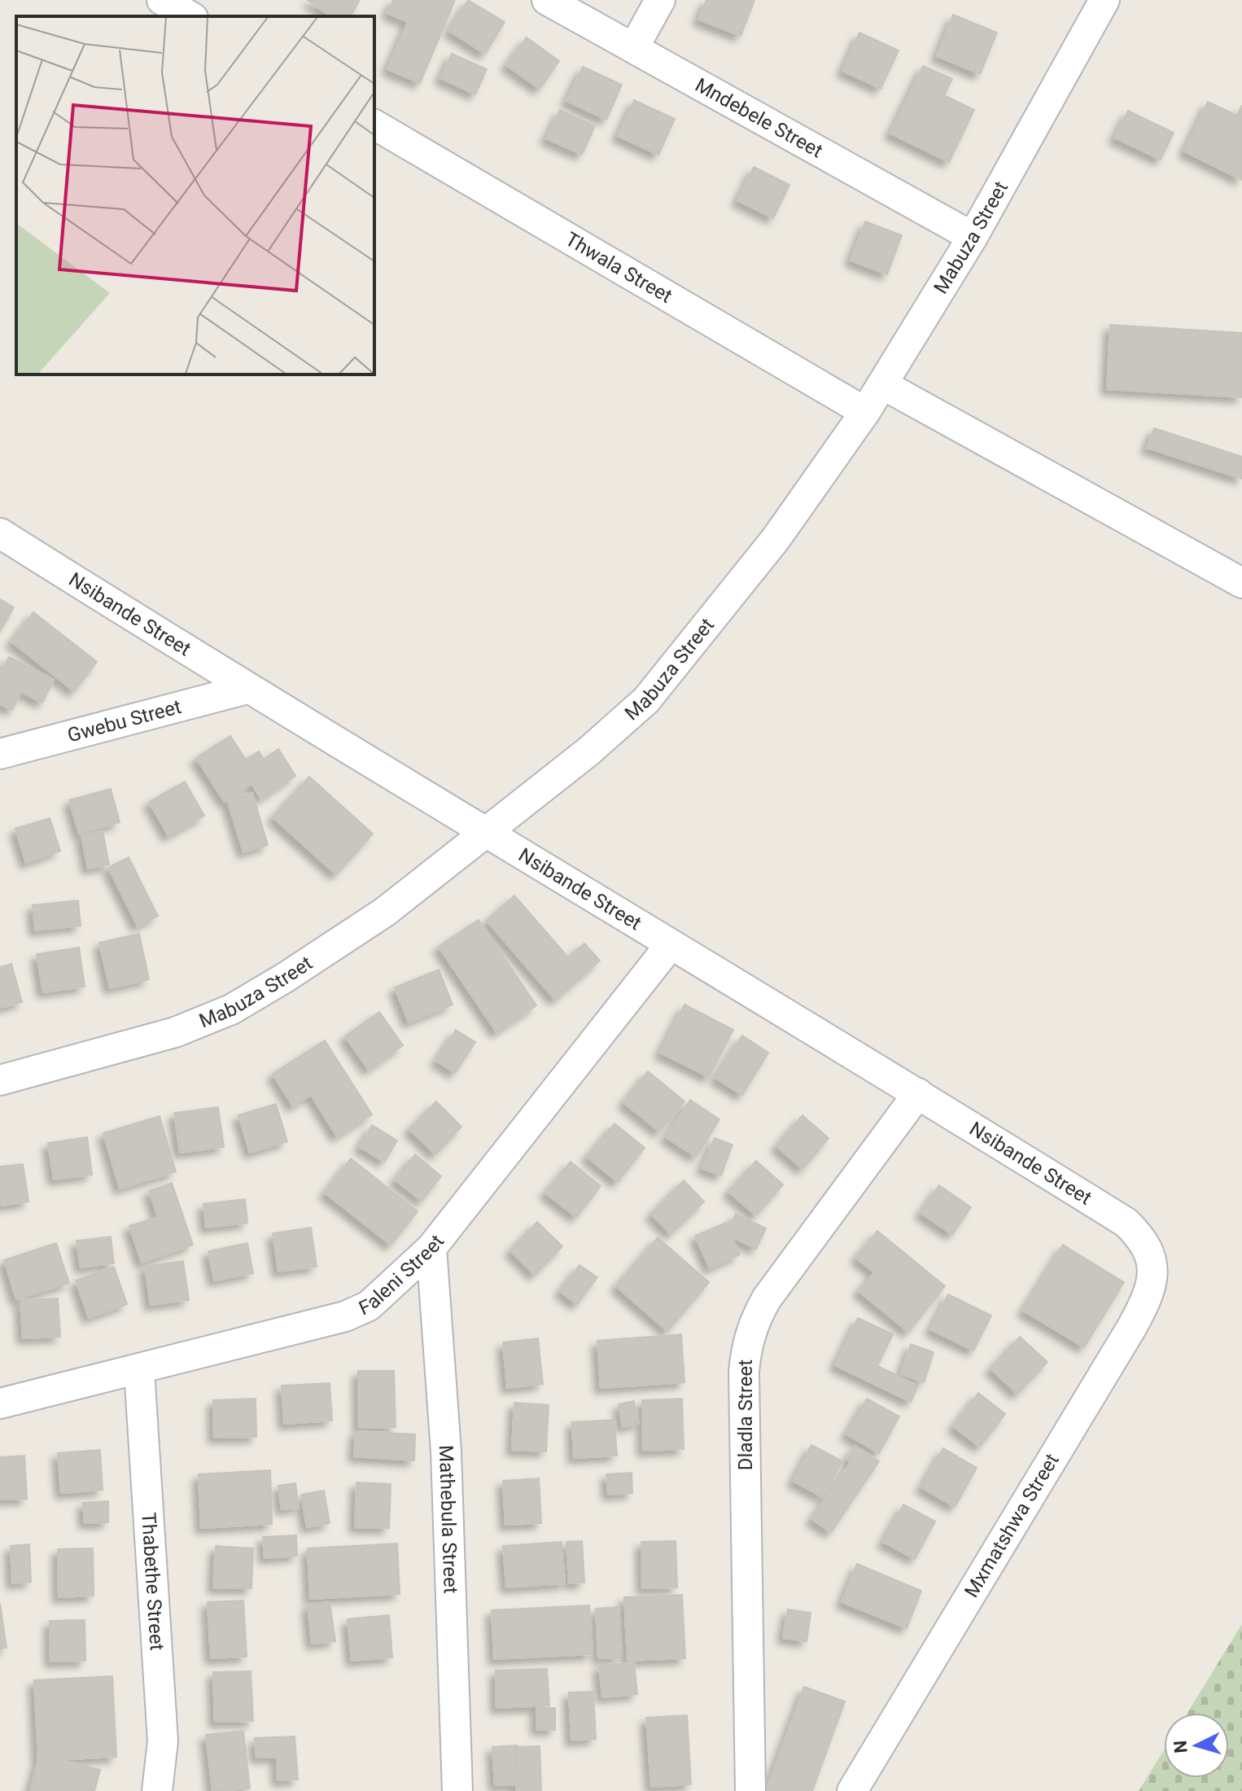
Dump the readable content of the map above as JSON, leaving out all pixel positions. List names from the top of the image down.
{
  "streets": {
    "street": [
      "Mndebele Street",
      "Mabuza Street",
      "Thwala Street",
      "Nsibande Street",
      "Gwebu Street",
      "Faleni Street",
      "Dladla Street",
      "Mathebula Street",
      "Mxmatshwa Street",
      "Thabethe Street"
    ]
  },
  "crossings": [
    ["Mndebele Street", "Mabuza Street"],
    ["Mabuza Street", "Thwala Street"],
    ["Mabuza Street", "Nsibande Street"],
    ["Nsibande Street", "Gwebu Street"],
    ["Nsibande Street", "Faleni Street"],
    ["Nsibande Street", "Dladla Street"],
    ["Nsibande Street", "Mxmatshwa Street"],
    ["Faleni Street", "Mathebula Street"],
    ["Faleni Street", "Thabethe Street"]
  ],
  "north": "left"
}
